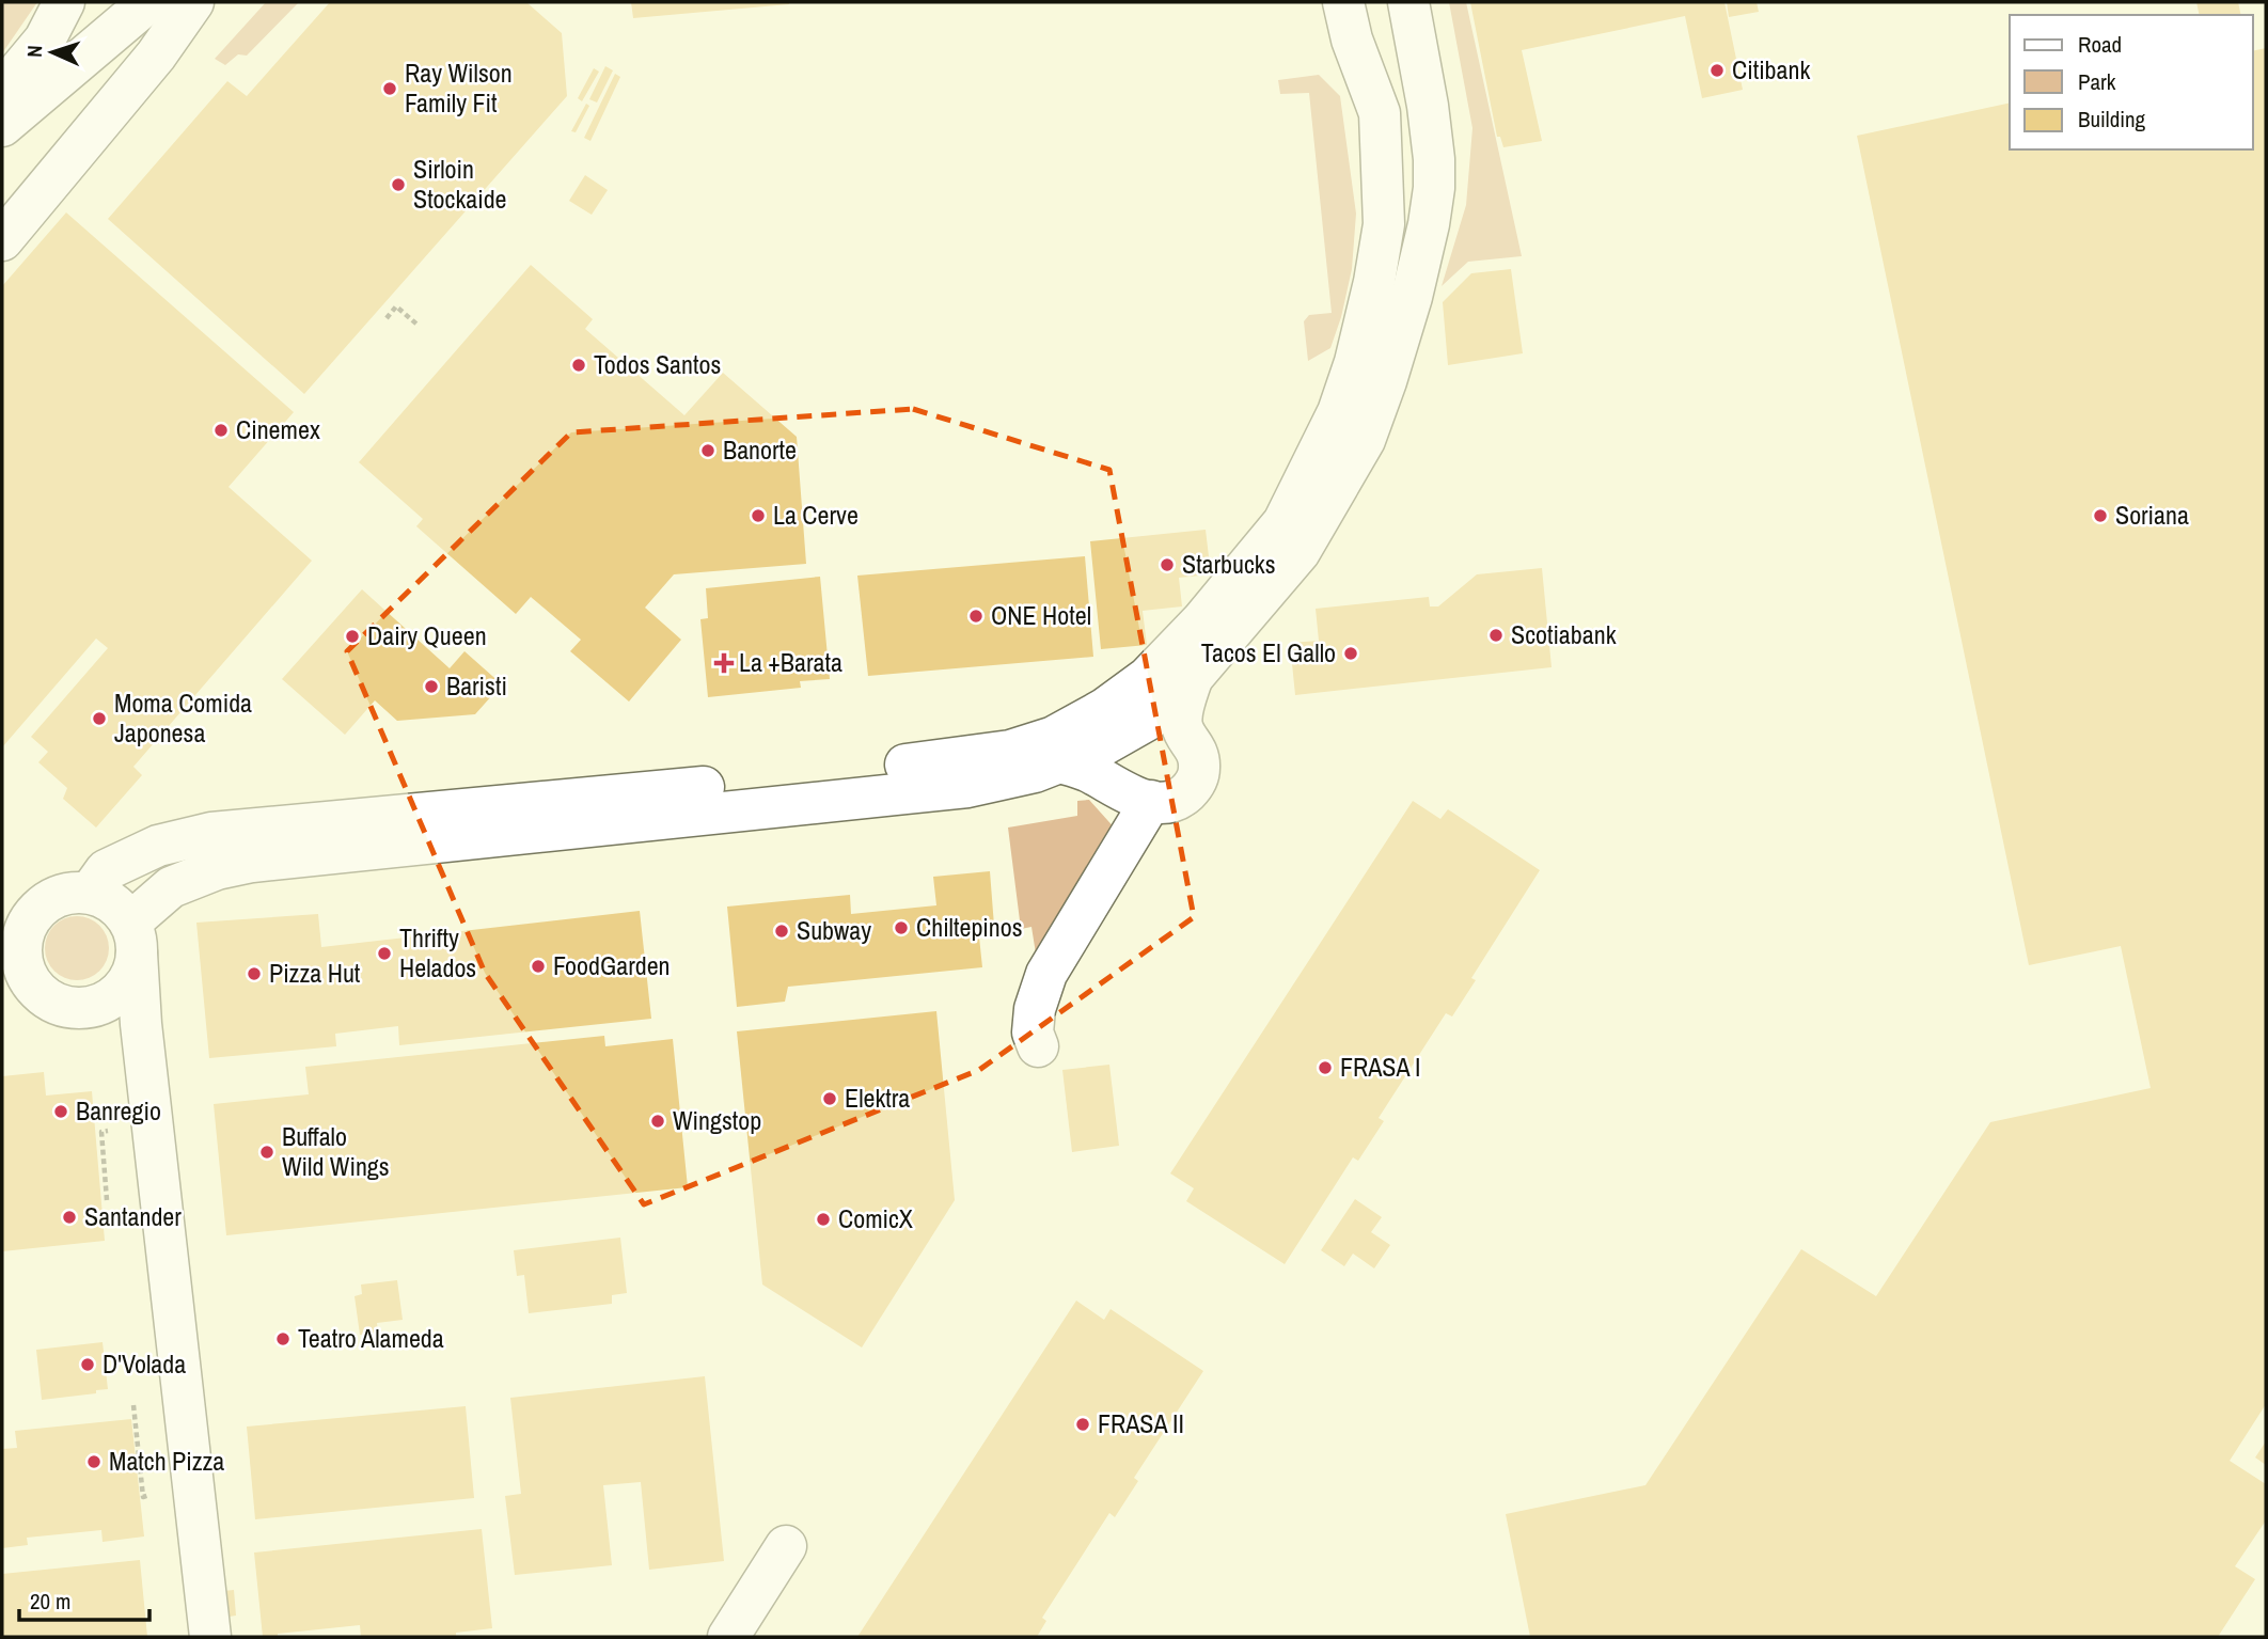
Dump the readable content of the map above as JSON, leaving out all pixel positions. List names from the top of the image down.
{
  "places": {
    "other": [
      "Citibank",
      "Ray Wilson Family Fit",
      "Sirloin Stockaide",
      "Todos Santos",
      "Cinemex",
      "Banorte",
      "La Cerve",
      "Soriana",
      "Starbucks",
      "ONE Hotel",
      "Scotiabank",
      "Dairy Queen",
      "Tacos El Gallo",
      "Baristi",
      "Moma Comida Japonesa",
      "Chiltepinos",
      "Subway",
      "Thrifty Helados",
      "FoodGarden",
      "Pizza Hut",
      "FRASA I",
      "Elektra",
      "Banregio",
      "Wingstop",
      "Buffalo Wild Wings",
      "Santander",
      "ComicX",
      "Teatro Alameda",
      "D'Volada",
      "FRASA II",
      "Match Pizza"
    ],
    "health": ["La +Barata"]
  },
  "legend": ["Road", "Park", "Building"],
  "scale_bar": "20 m",
  "north": "left"
}
